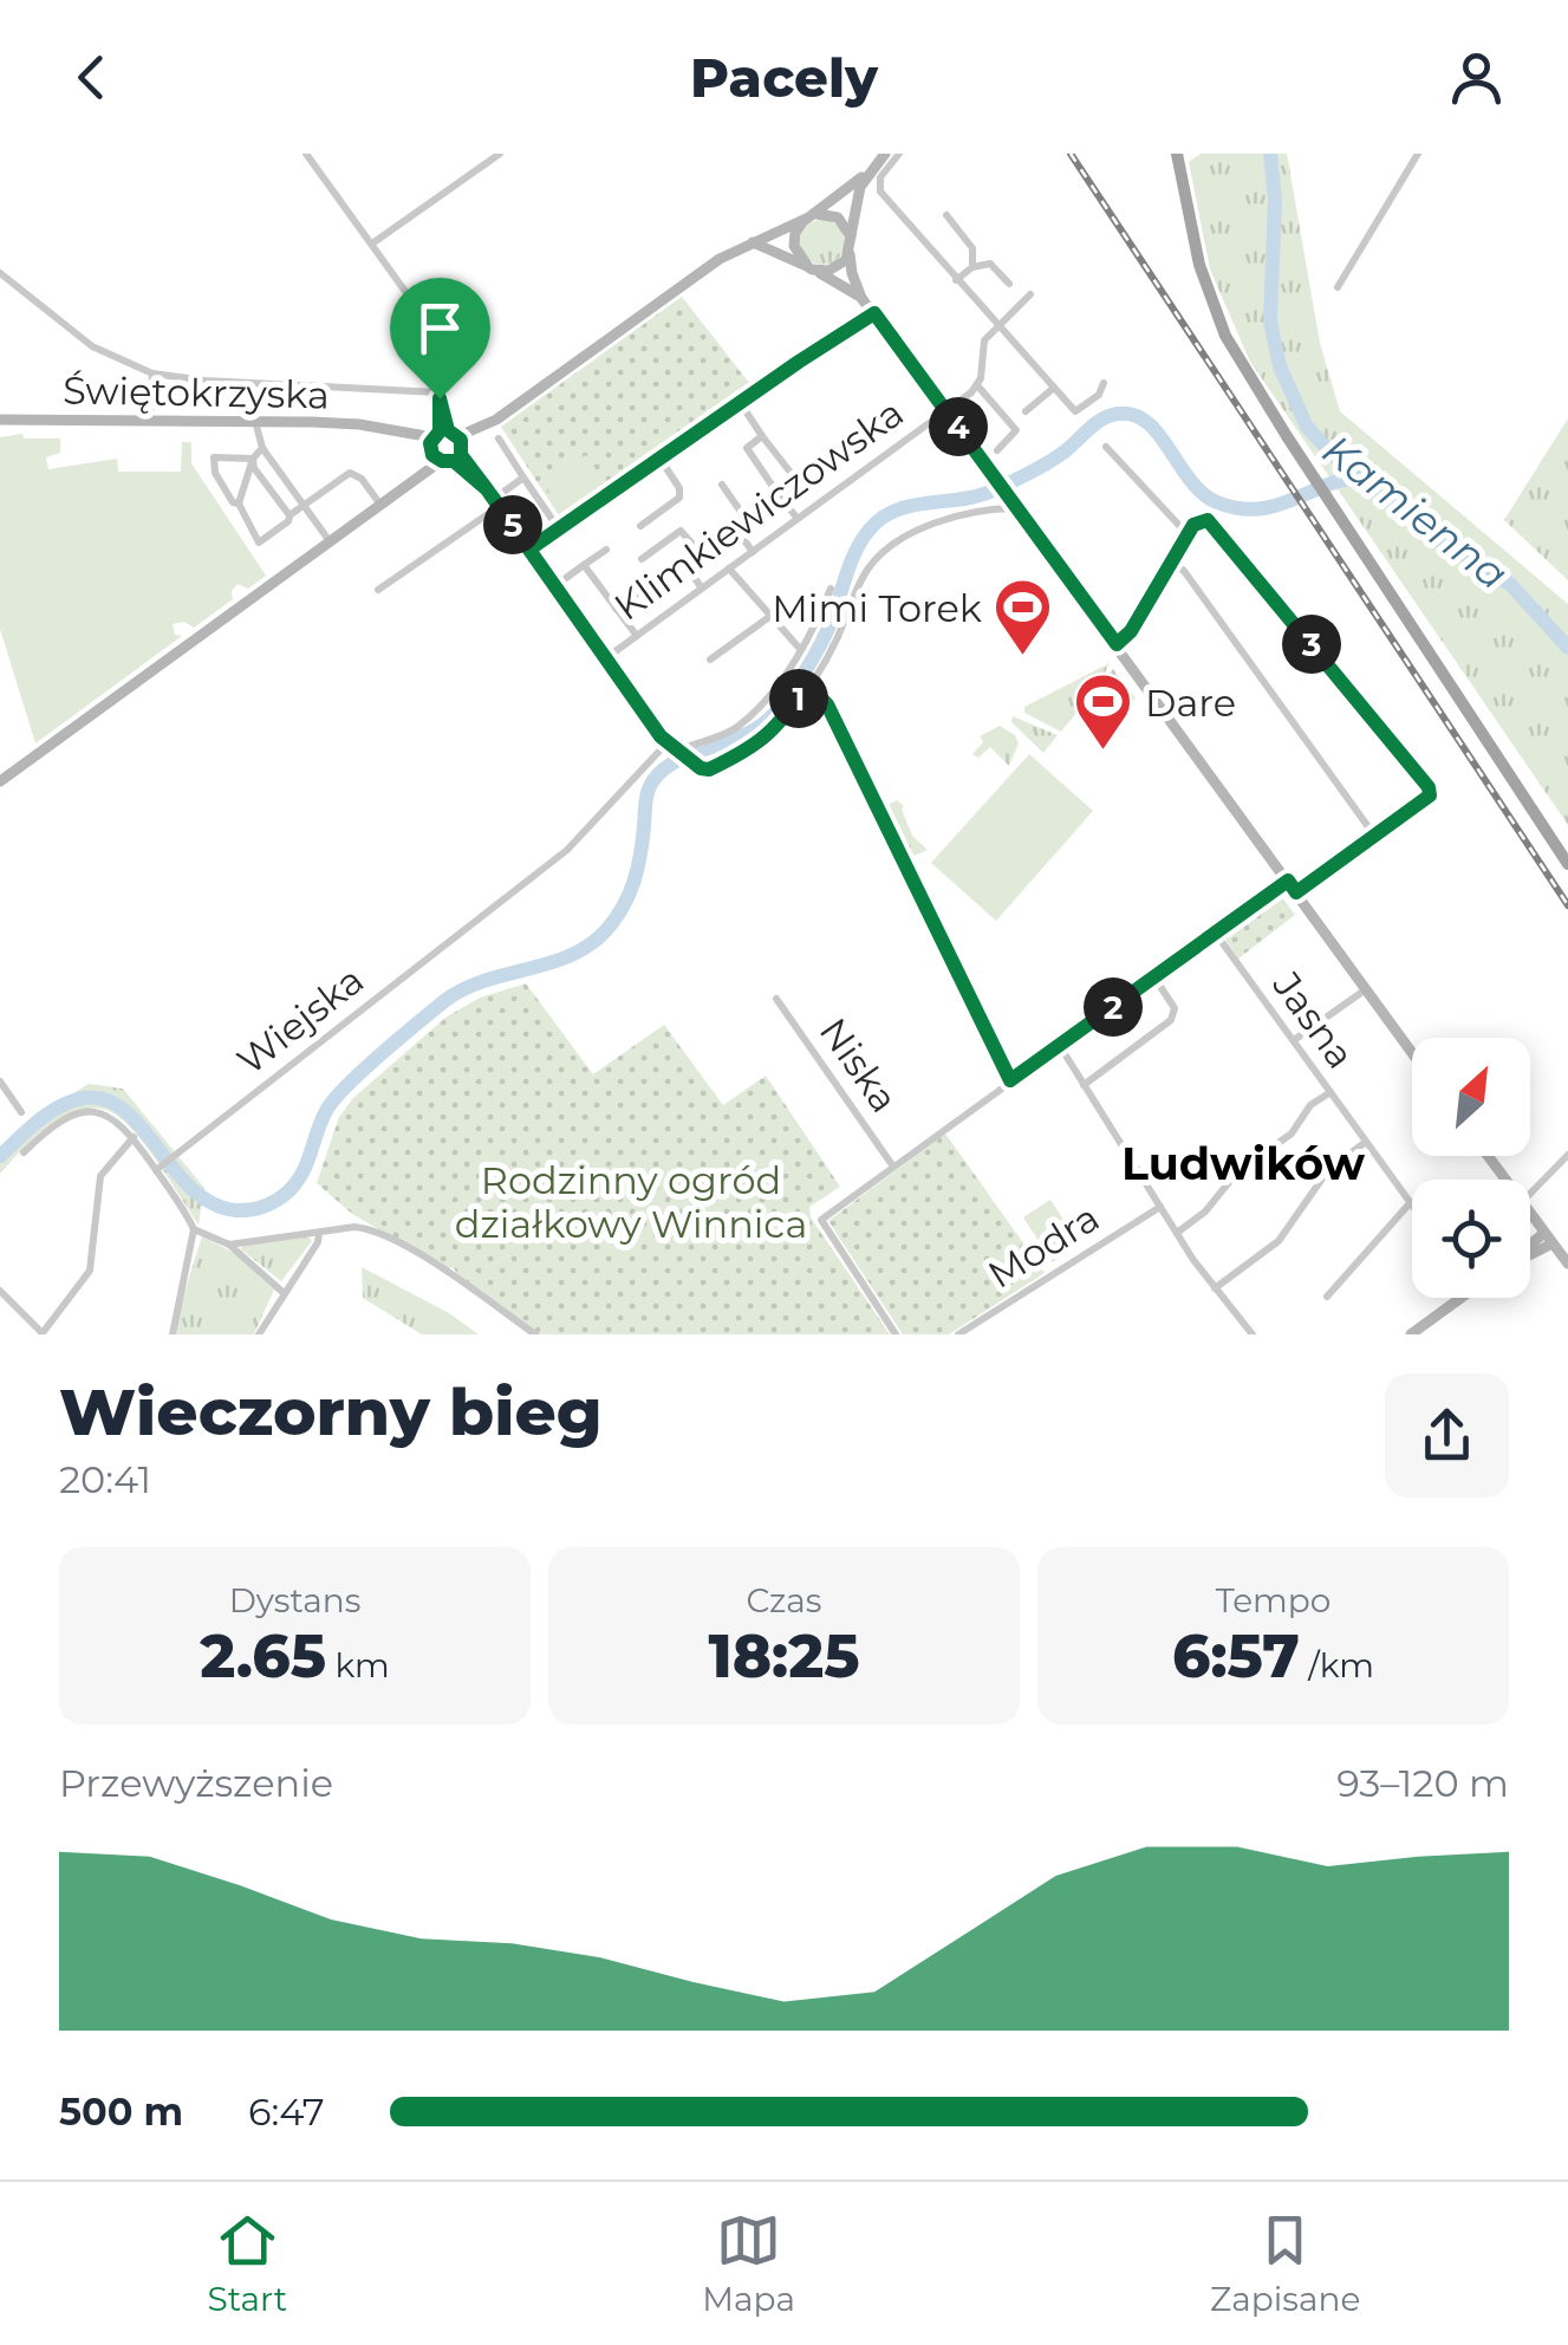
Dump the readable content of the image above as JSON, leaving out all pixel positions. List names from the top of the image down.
{
  "streets": {
    "street": [
      "Świętokrzyska",
      "Klimkiewiczowska",
      "Wiejska",
      "Jasna",
      "Niska",
      "Modra"
    ]
  },
  "crossings": [
    ["Jasna", "Niska"]
  ],
  "districts": ["Ludwików"],
  "water": ["Kamienna"],
  "parks": ["Rodzinny ogród działkowy Winnica"],
  "places": {
    "sports": ["Mimi Torek", "Dare"]
  },
  "north": "top right",
  "page": {
    "header": "Pacely",
    "pins": [
      "4",
      "5",
      "3",
      "1",
      "2"
    ],
    "heading": ["Wieczorny bieg", "20:41"],
    "stats": [
      ["Dystans", "2.65 km"],
      ["Czas", "18:25"],
      ["Tempo", "6:57 /km"]
    ],
    "chart": ["Przewyższenie", "93–120 m"],
    "list": [
      {
        "name": "500 m",
        "note": "6:47"
      }
    ],
    "tabs": ["Start", "Mapa", "Zapisane"]
  }
}
